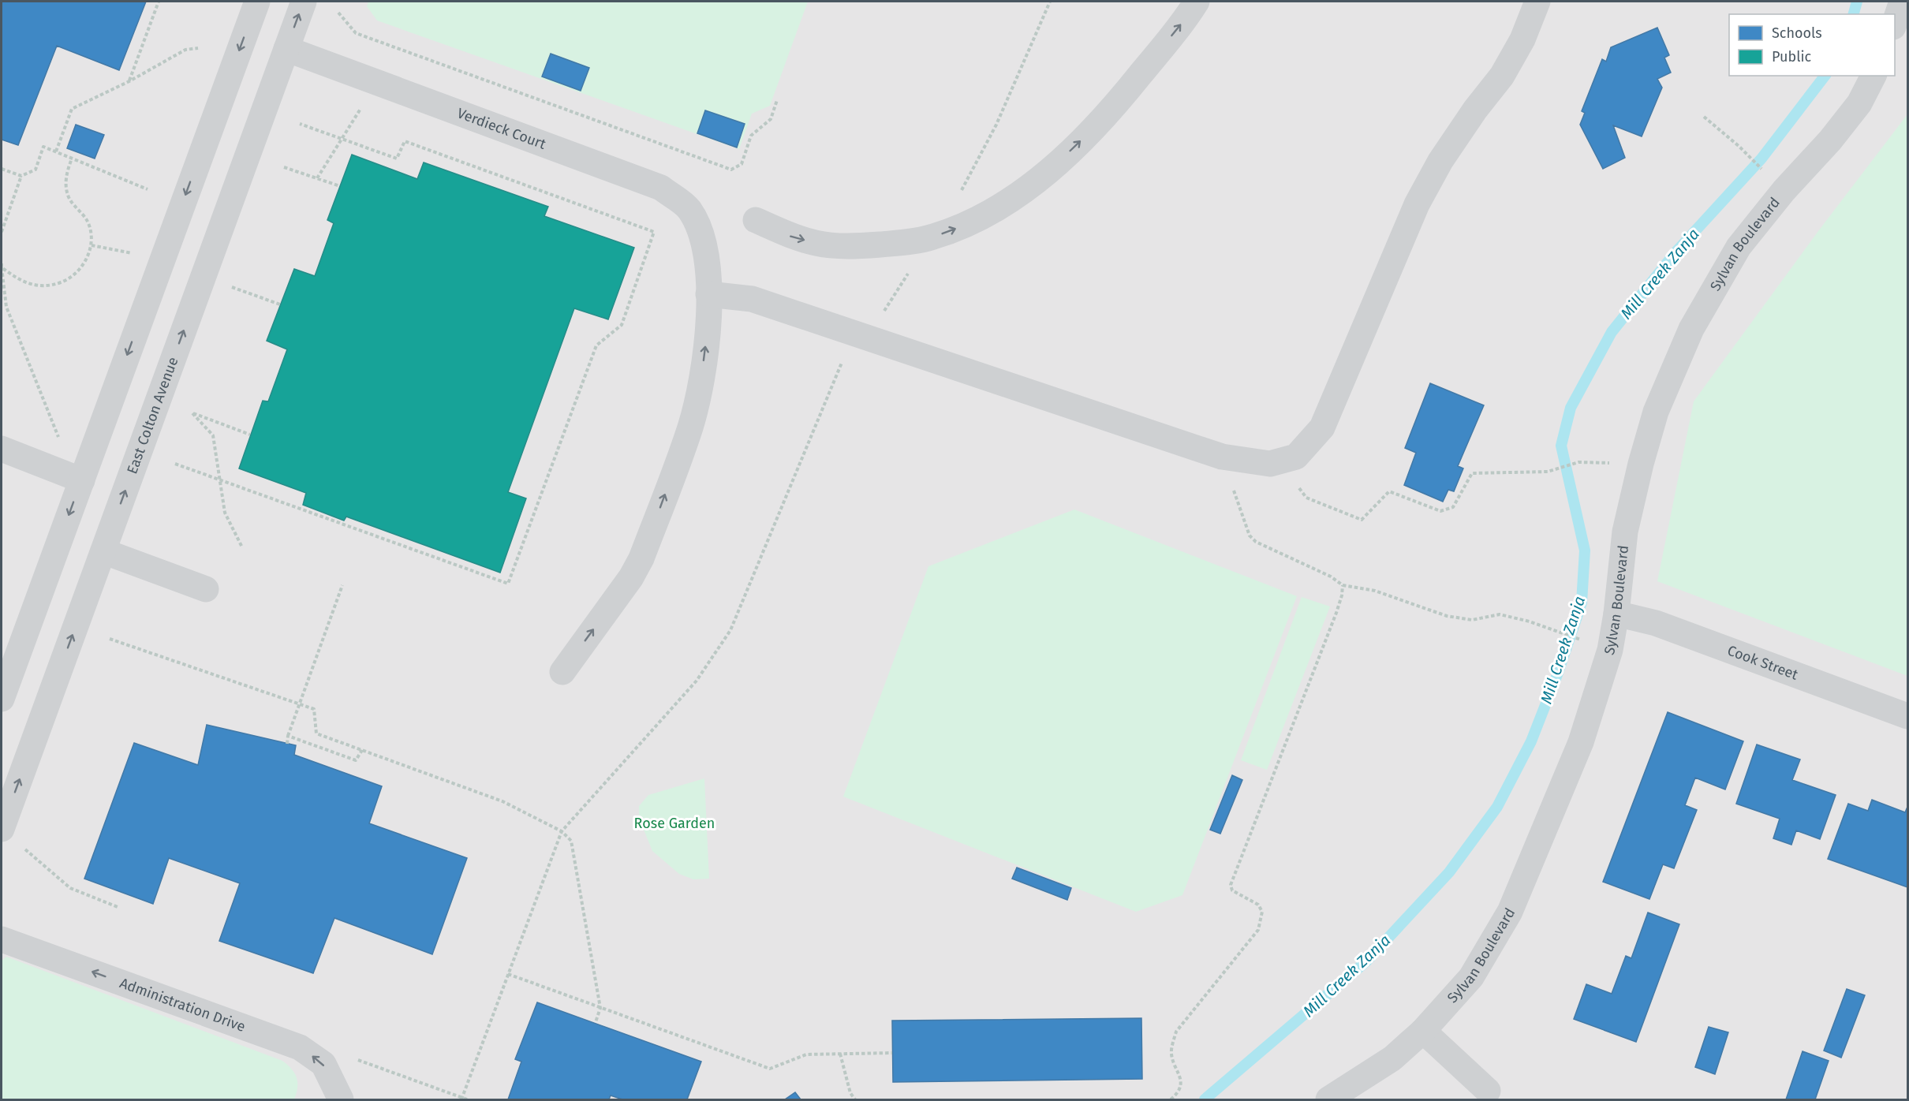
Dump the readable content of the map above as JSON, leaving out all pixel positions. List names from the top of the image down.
{
  "streets": {
    "street": [
      "Verdieck Court",
      "Sylvan Boulevard",
      "East Colton Avenue",
      "Cook Street",
      "Administration Drive"
    ]
  },
  "crossings": [
    ["Verdieck Court", "East Colton Avenue"],
    ["Sylvan Boulevard", "Cook Street"]
  ],
  "one_way": ["Verdieck Court", "Administration Drive"],
  "water": ["Mill Creek Zanja"],
  "parks": ["Rose Garden"],
  "legend": ["Schools", "Public"]
}
